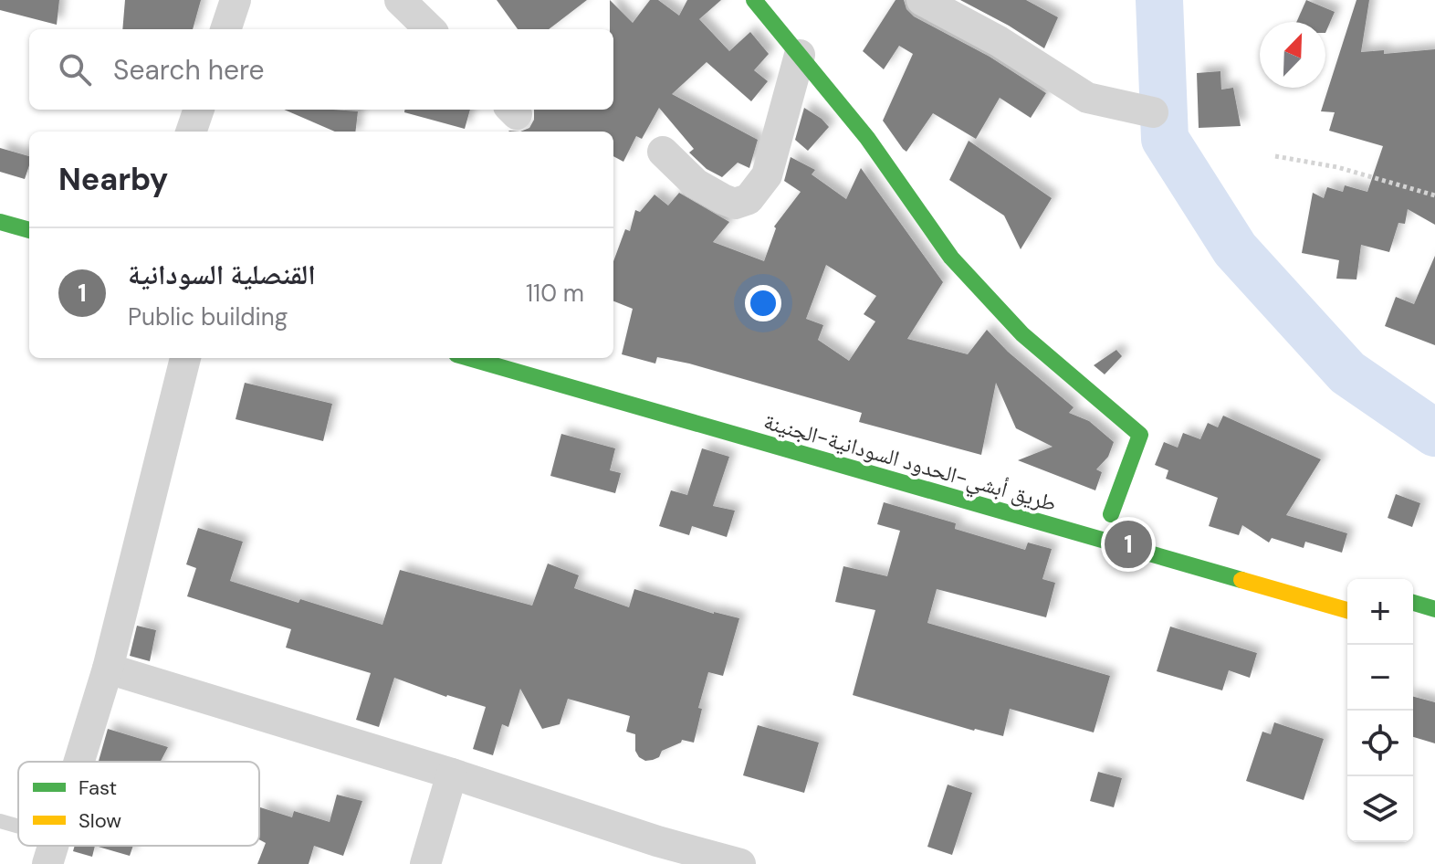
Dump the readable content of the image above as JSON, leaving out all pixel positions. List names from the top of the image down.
{
  "streets": {
    "main road": ["طريق أبشي-الحدود السودانية-الجنينة"]
  },
  "legend": ["Fast", "Slow"],
  "north": "top right",
  "page": {
    "search": "Search here",
    "heading": "Nearby",
    "list": [
      {
        "mark": "1",
        "name": "القنصلية السودانية",
        "note": "Public building",
        "value": "110 m"
      }
    ],
    "pins": "1",
    "map_buttons": ["+", "−"]
  }
}
